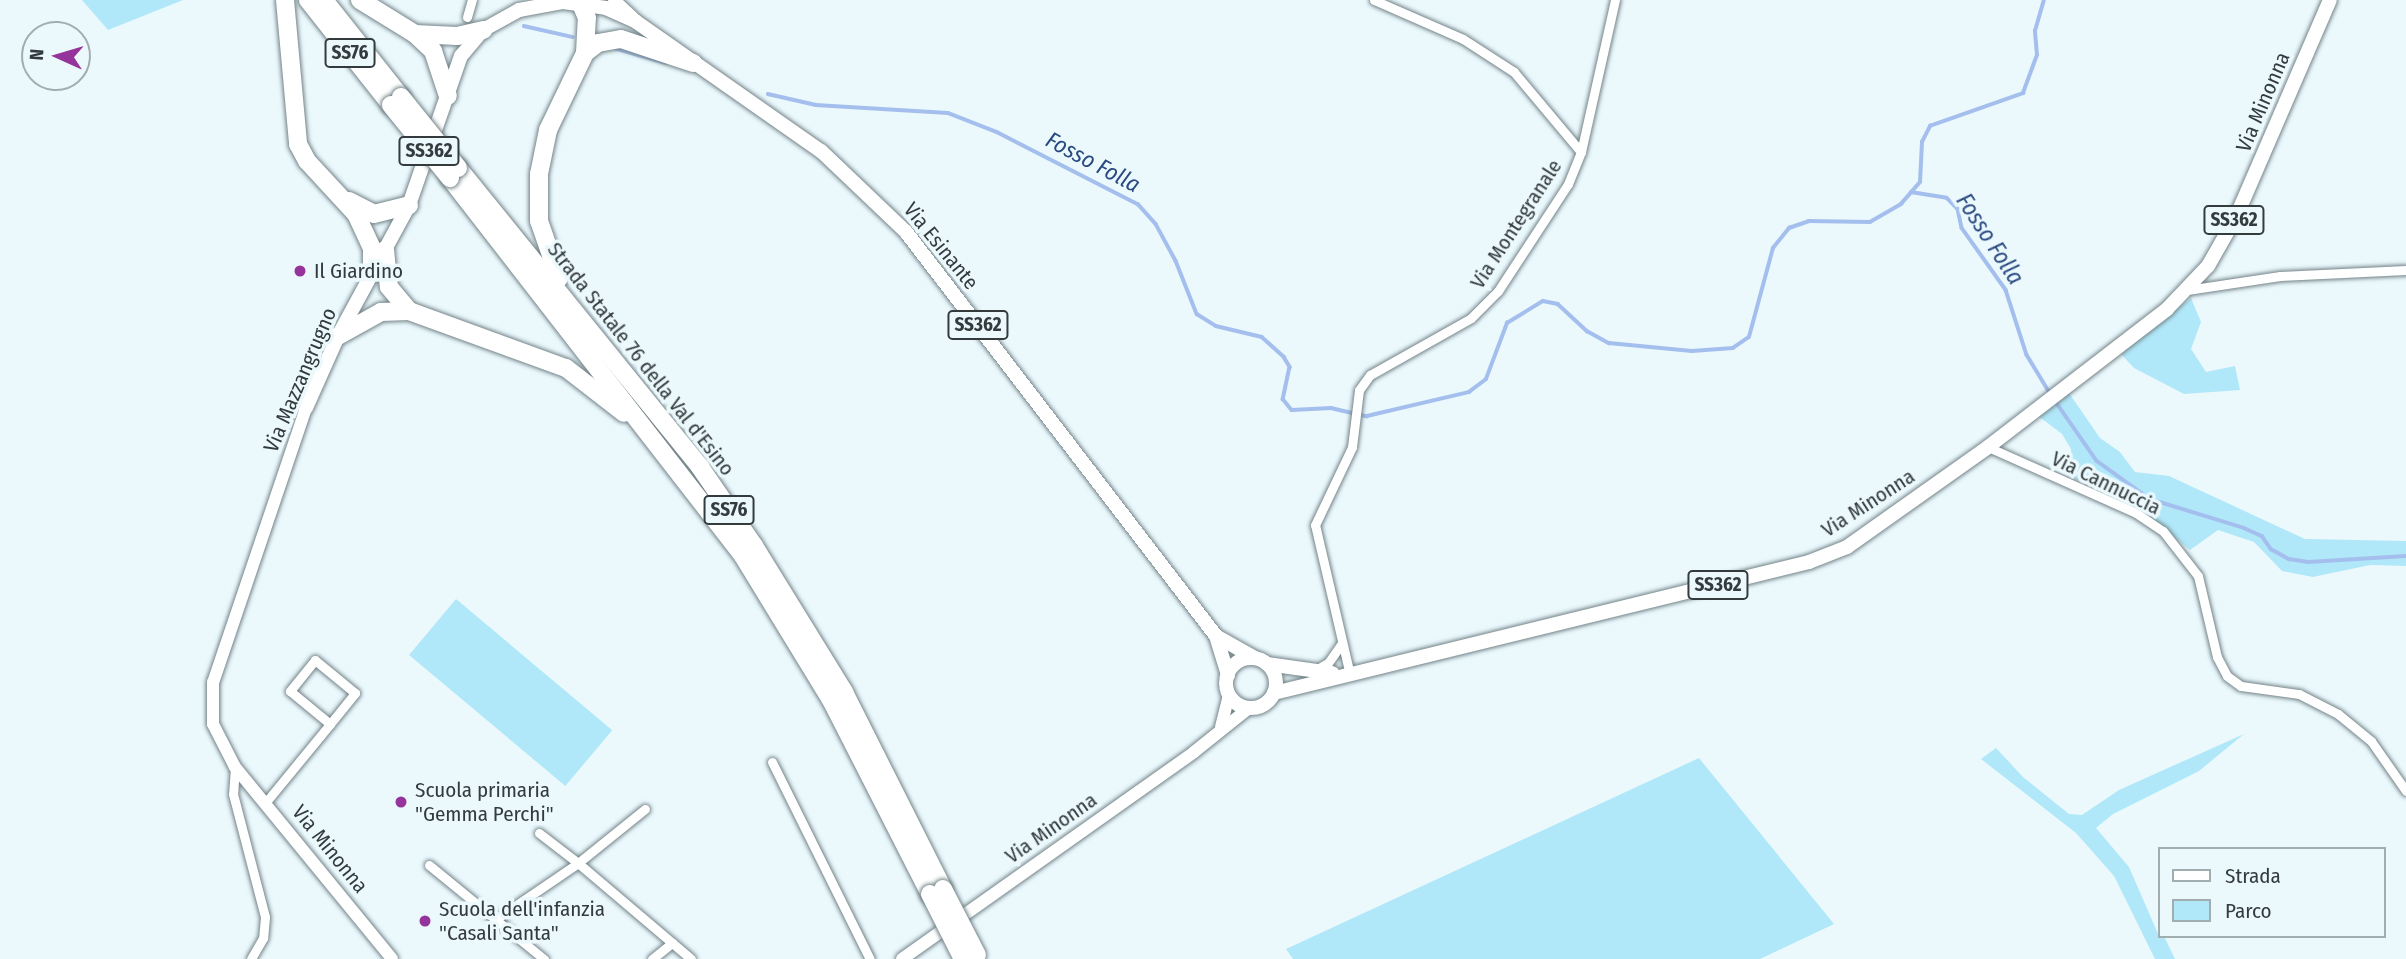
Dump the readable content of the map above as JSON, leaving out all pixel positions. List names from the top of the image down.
{
  "streets": {
    "highway": ["SS76", "Strada Statale 76 della Val d'Esino"],
    "main road": [
      "Via Minonna",
      "SS362",
      "Via Esinante",
      "Via Mazzangrugno"
    ],
    "street": ["Via Montegranale", "Via Cannuccia"]
  },
  "crossings": [
    ["Via Minonna", "SS362"],
    ["Via Minonna", "Via Montegranale"],
    ["Via Minonna", "Via Esinante"],
    ["Via Minonna", "Via Mazzangrugno"],
    ["Via Minonna", "Via Cannuccia"],
    ["SS362", "Via Esinante"],
    ["Via Esinante", "Via Mazzangrugno"]
  ],
  "water": ["Fosso Folla"],
  "places": ["Il Giardino", "Scuola primaria \"Gemma Perchi\"", "Scuola dell'infanzia \"Casali Santa\""],
  "legend": ["Strada", "Parco"],
  "north": "left"
}
